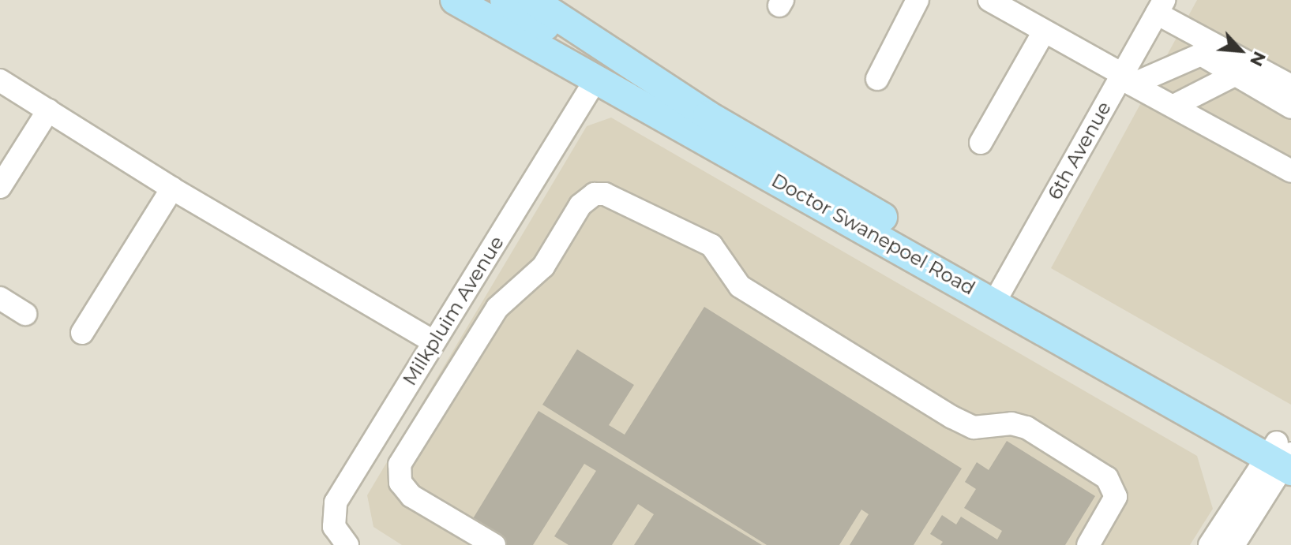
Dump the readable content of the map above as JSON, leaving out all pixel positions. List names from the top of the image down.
{
  "streets": {
    "main road": ["Doctor Swanepoel Road"],
    "street": ["6th Avenue", "Milkpluim Avenue"]
  },
  "crossings": [
    ["6th Avenue", "Doctor Swanepoel Road"],
    ["Doctor Swanepoel Road", "Milkpluim Avenue"]
  ],
  "north": "bottom right"
}
